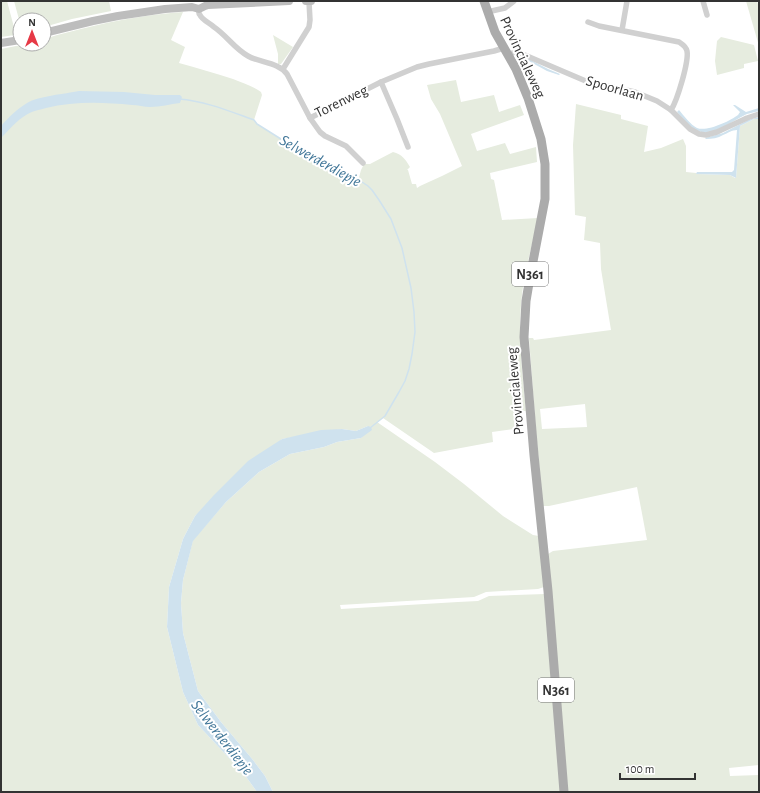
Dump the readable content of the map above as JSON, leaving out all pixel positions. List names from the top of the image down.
{
  "streets": {
    "main road": ["Provincialeweg", "N361"],
    "street": ["Spoorlaan", "Torenweg"]
  },
  "crossings": [
    ["Provincialeweg", "Spoorlaan"],
    ["Provincialeweg", "Torenweg"],
    ["Spoorlaan", "Torenweg"]
  ],
  "water": ["Selwerderdiepje"],
  "scale_bar": "100 m",
  "north": "top"
}
